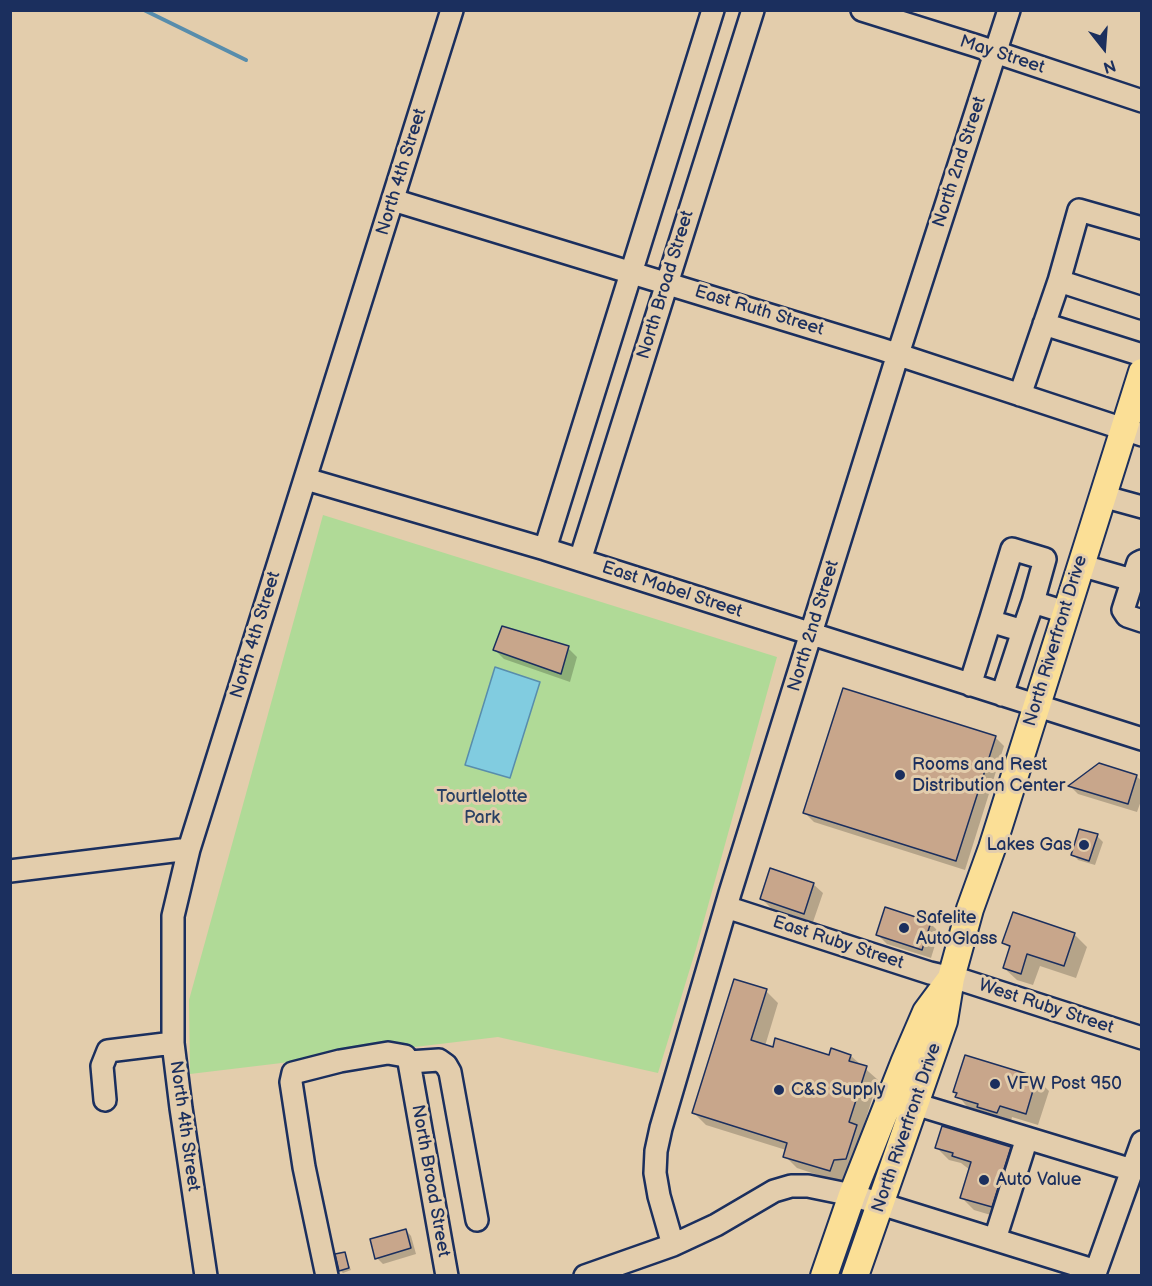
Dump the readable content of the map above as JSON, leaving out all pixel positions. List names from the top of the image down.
{
  "streets": {
    "main road": ["North Riverfront Drive"],
    "street": [
      "May Street",
      "North 2nd Street",
      "North 4th Street",
      "North Broad Street",
      "East Ruth Street",
      "East Mabel Street",
      "East Ruby Street",
      "West Ruby Street"
    ]
  },
  "crossings": [
    ["May Street", "North 2nd Street"],
    ["North 2nd Street", "East Ruth Street"],
    ["North 2nd Street", "East Mabel Street"],
    ["North 2nd Street", "East Ruby Street"],
    ["North 4th Street", "East Ruth Street"],
    ["North 4th Street", "East Mabel Street"],
    ["North Broad Street", "East Ruth Street"],
    ["North Broad Street", "East Mabel Street"],
    ["East Ruth Street", "North Riverfront Drive"],
    ["East Mabel Street", "North Riverfront Drive"],
    ["North Riverfront Drive", "East Ruby Street"],
    ["North Riverfront Drive", "West Ruby Street"],
    ["East Ruby Street", "West Ruby Street"]
  ],
  "parks": ["Tourtlelotte Park"],
  "places": [
    "Rooms and Rest Distribution Center",
    "Lakes Gas",
    "Safelite AutoGlass",
    "VFW Post 950",
    "C&S Supply",
    "Auto Value"
  ],
  "north": "bottom"
}
